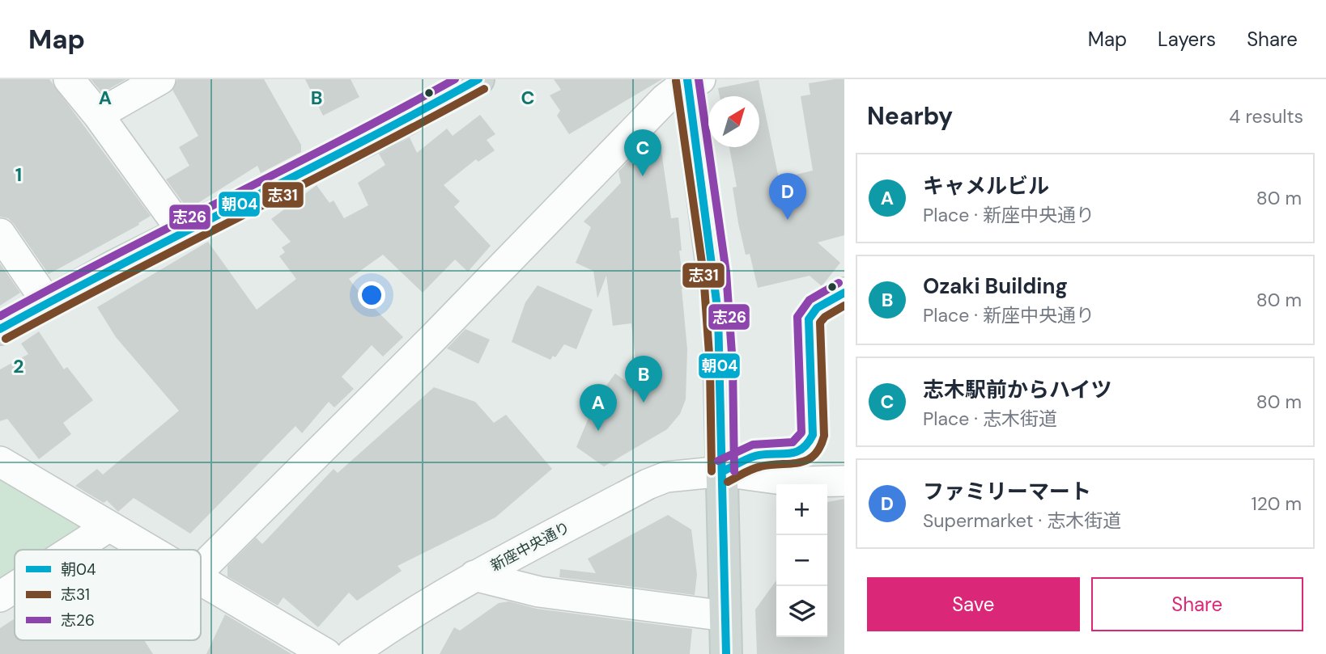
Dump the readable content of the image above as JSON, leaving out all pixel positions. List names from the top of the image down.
{
  "streets": {
    "street": ["新座中央通り"]
  },
  "lines": ["transit line 朝04", "transit line 志26", "transit line 志31"],
  "legend": ["朝04", "志31", "志26"],
  "north": "top right",
  "page": {
    "header": "Map",
    "nav": ["Map", "Layers", "Share"],
    "heading": ["Nearby", "4 results"],
    "pins": [
      "C",
      "D",
      "B",
      "A"
    ],
    "list": [
      {
        "mark": "A",
        "name": "キャメルビル",
        "note": "Place · 新座中央通り",
        "value": "80 m"
      },
      {
        "mark": "B",
        "name": "Ozaki Building",
        "note": "Place · 新座中央通り",
        "value": "80 m"
      },
      {
        "mark": "C",
        "name": "志木駅前からハイツ",
        "note": "Place · 志木街道",
        "value": "80 m"
      },
      {
        "mark": "D",
        "name": "ファミリーマート",
        "note": "Supermarket · 志木街道",
        "value": "120 m"
      }
    ],
    "map_buttons": ["+", "−"],
    "buttons": ["Save", "Share"]
  },
  "grid": {
    "columns": ["A", "B", "C"],
    "rows": ["1", "2"]
  }
}
